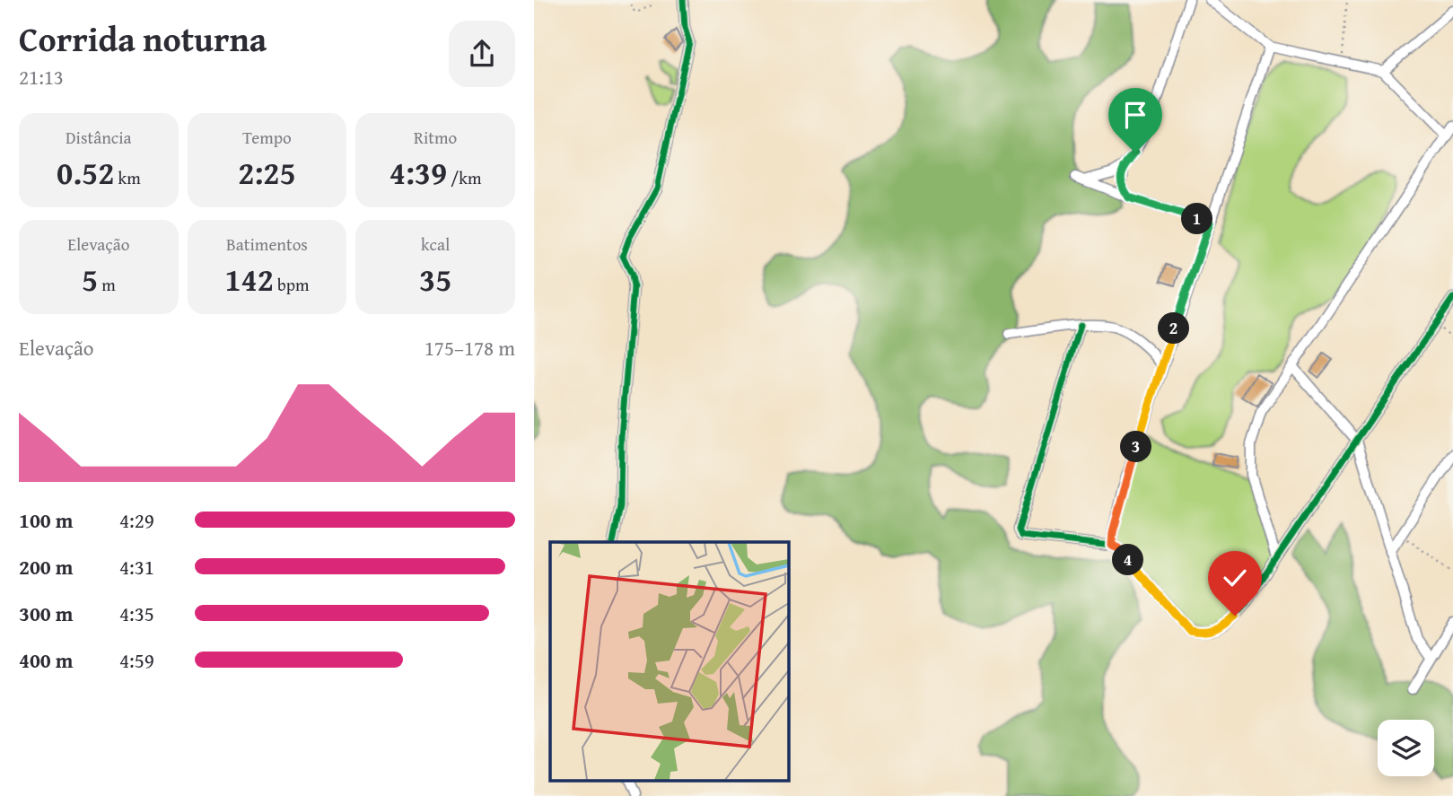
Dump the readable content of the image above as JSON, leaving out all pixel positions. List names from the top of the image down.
{
  "page": {
    "heading": ["Corrida noturna", "21:13"],
    "stats": [
      ["Distância", "0.52 km"],
      ["Tempo", "2:25"],
      ["Ritmo", "4:39 /km"],
      ["Elevação", "5 m"],
      ["Batimentos", "142 bpm"],
      ["kcal", "35"]
    ],
    "pins": [
      "1",
      "2",
      "3",
      "4"
    ],
    "chart": ["Elevação", "175–178 m"],
    "list": [
      {
        "name": "100 m",
        "note": "4:29"
      },
      {
        "name": "200 m",
        "note": "4:31"
      },
      {
        "name": "300 m",
        "note": "4:35"
      },
      {
        "name": "400 m",
        "note": "4:59"
      }
    ]
  }
}
